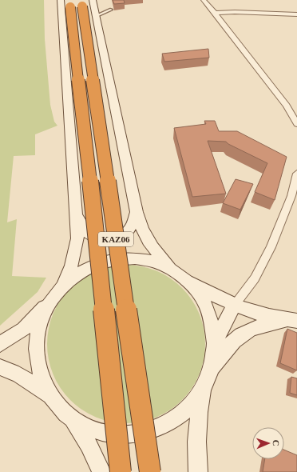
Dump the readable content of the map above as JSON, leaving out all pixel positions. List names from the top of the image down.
{
  "streets": {
    "highway": ["KАZ06"]
  },
  "north": "right"
}
